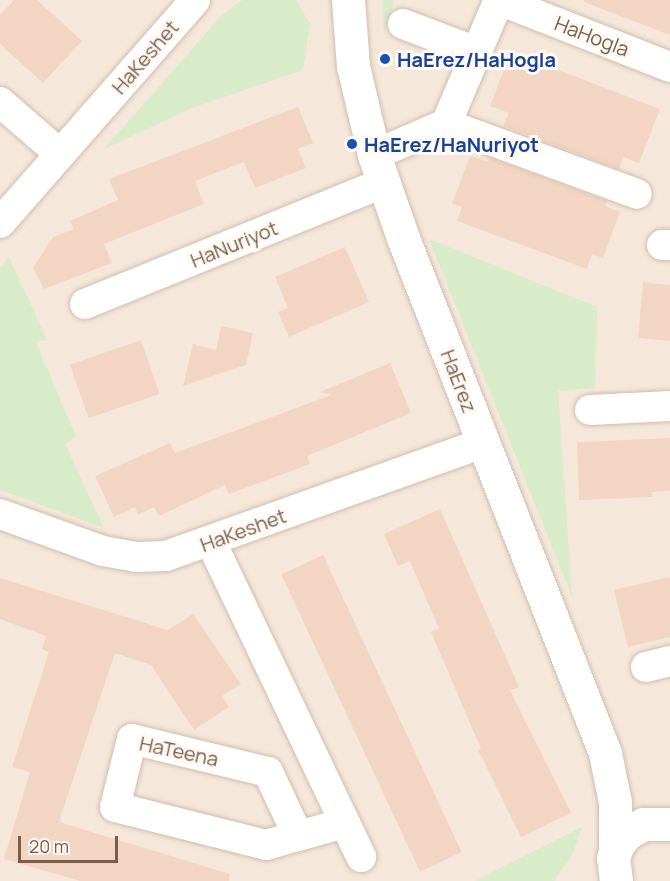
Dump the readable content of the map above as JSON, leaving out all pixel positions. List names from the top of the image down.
{
  "streets": {
    "street": [
      "HaHogla",
      "HaKeshet",
      "HaNuriyot",
      "HaErez",
      "HaTeena"
    ]
  },
  "crossings": [
    ["HaKeshet", "HaErez"],
    ["HaNuriyot", "HaErez"]
  ],
  "places": ["HaErez/HaHogla", "HaErez/HaNuriyot"],
  "scale_bar": "20 m"
}
